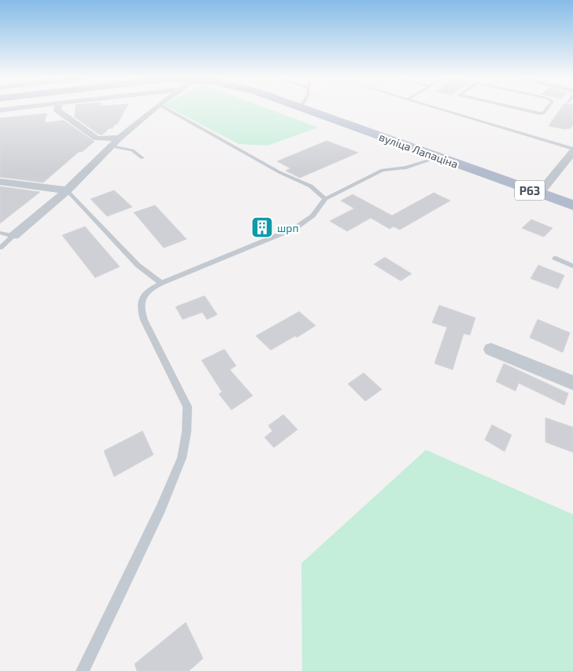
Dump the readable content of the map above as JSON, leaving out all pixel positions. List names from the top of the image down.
{
  "streets": {
    "main road": ["вуліца Лапаціна", "Р63"]
  },
  "places": {
    "building": ["шрп"]
  }
}
